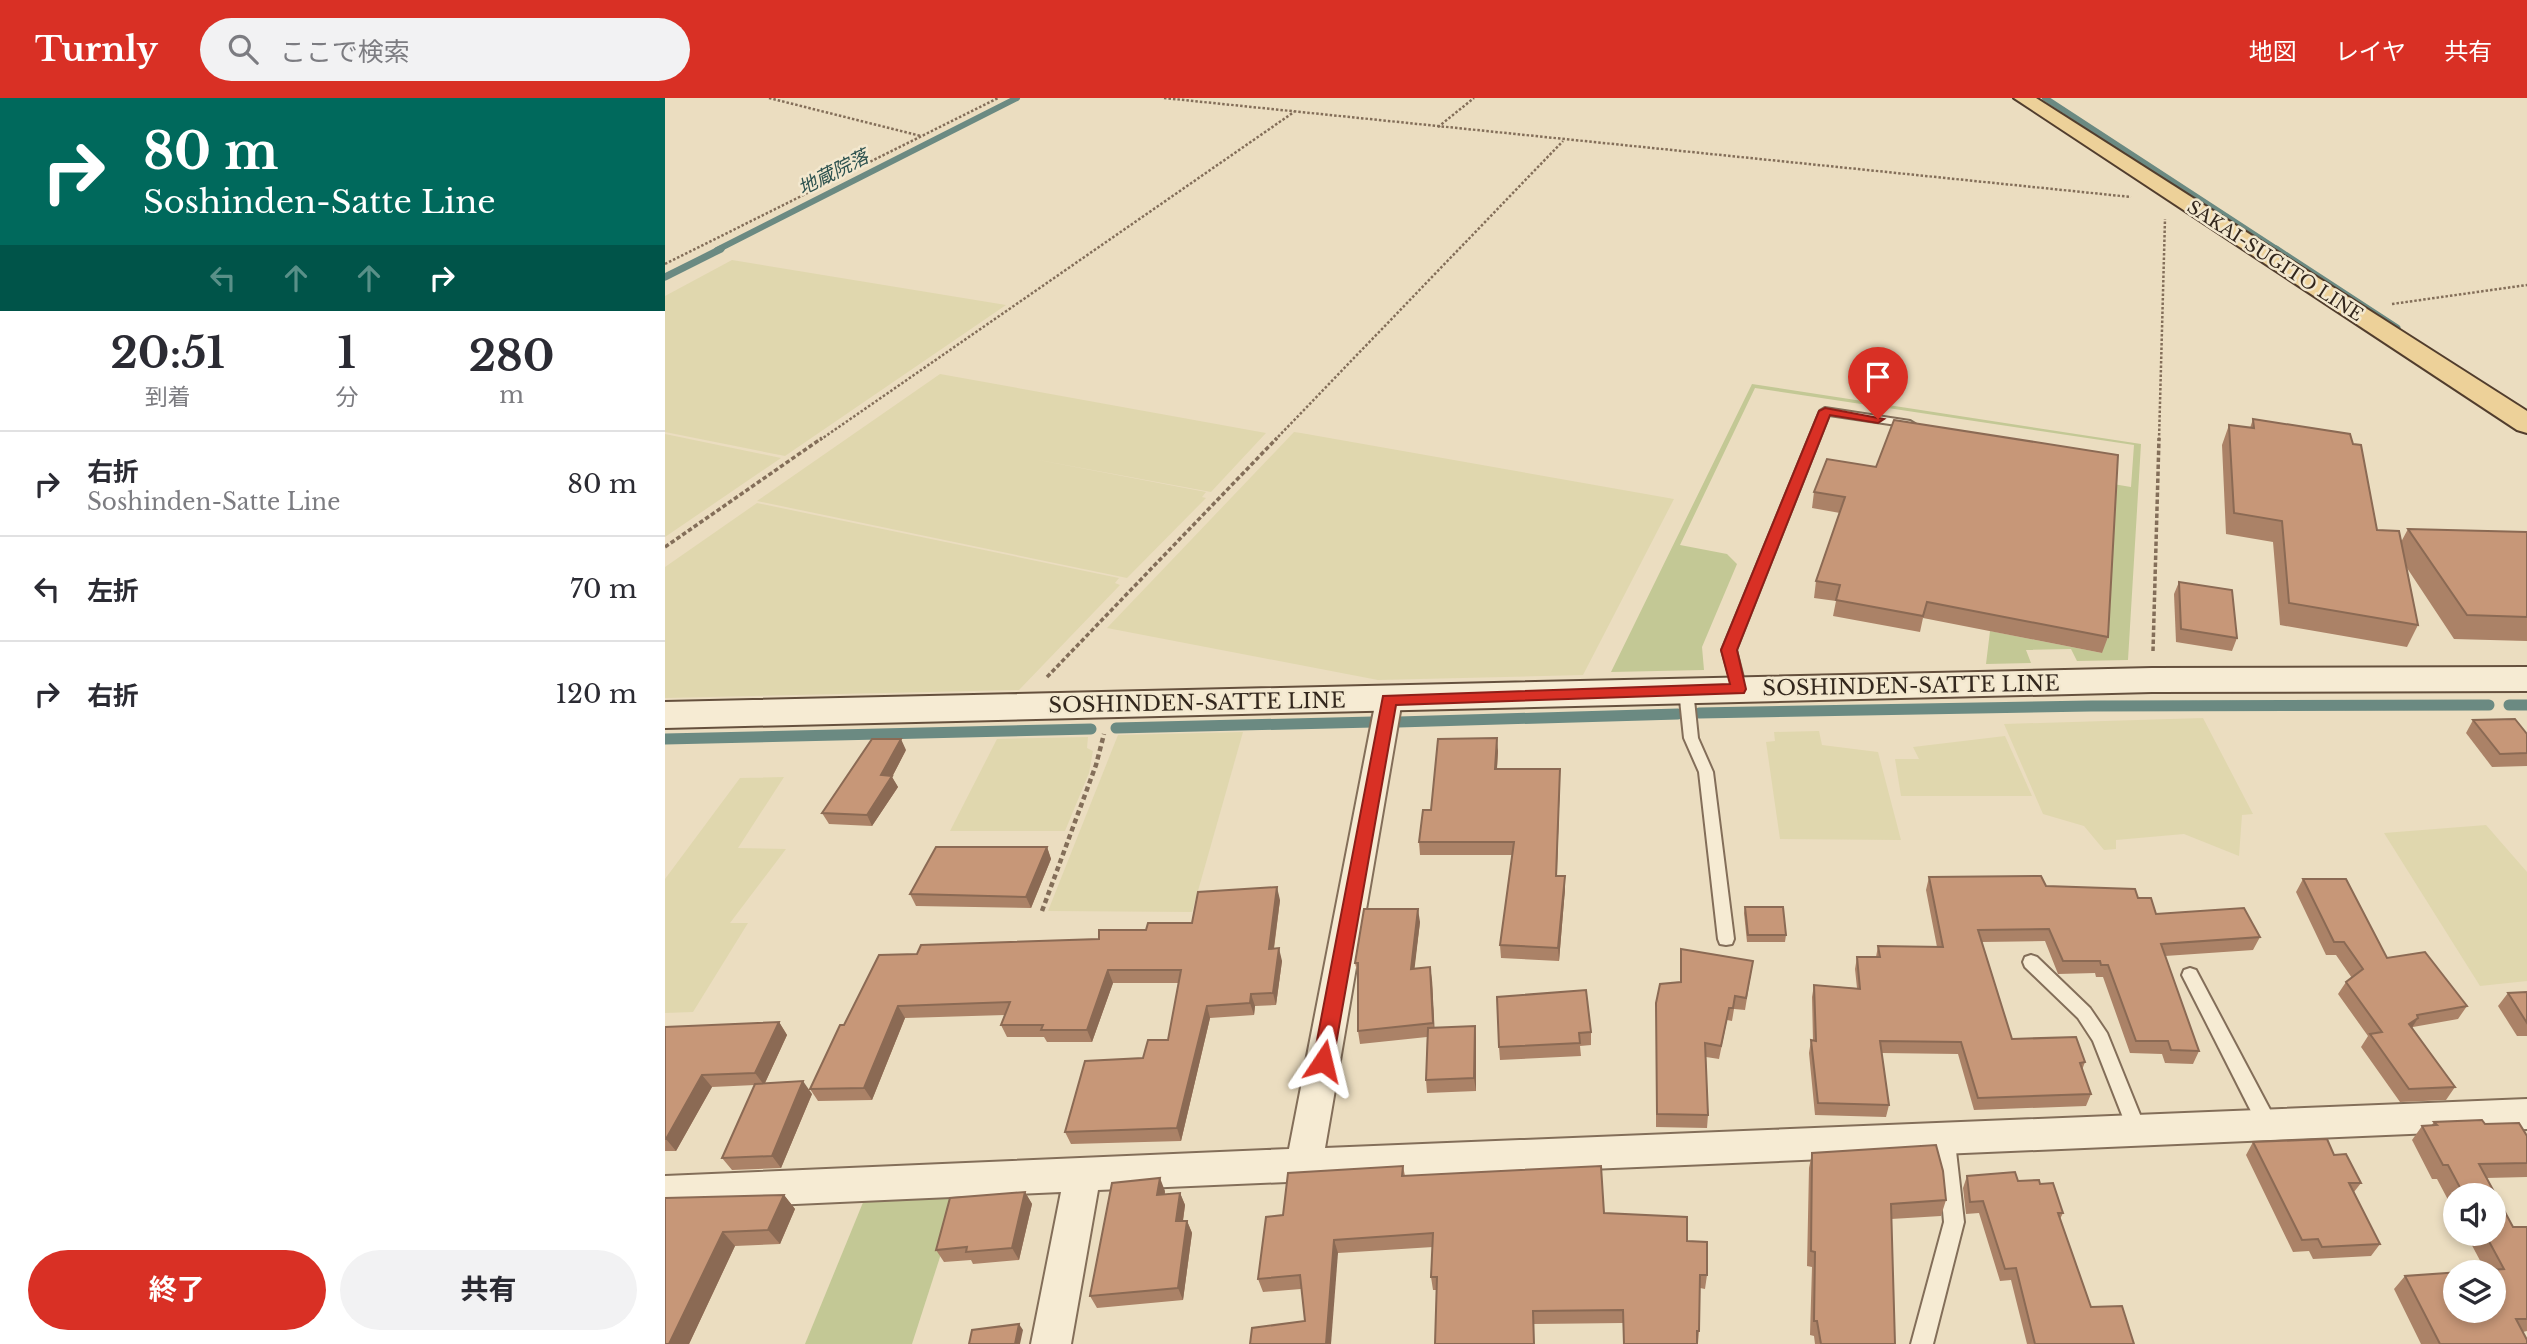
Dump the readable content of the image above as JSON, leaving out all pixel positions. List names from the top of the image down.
{
  "streets": {
    "main road": ["SAKAI-SUGITO LINE", "SOSHINDEN-SATTE LINE"]
  },
  "water": ["地蔵院落"],
  "page": {
    "header": "Turnly",
    "search": "ここで検索",
    "nav": ["地図", "レイヤ", "共有"],
    "turn": ["80 m", "Soshinden-Satte Line"],
    "eta": [
      "20:51",
      "到着",
      "1",
      "分",
      "280",
      "m"
    ],
    "list": [
      {
        "name": "右折",
        "note": "Soshinden-Satte Line",
        "value": "80 m"
      },
      {
        "name": "左折",
        "value": "70 m"
      },
      {
        "name": "右折",
        "value": "120 m"
      }
    ],
    "buttons": ["終了", "共有"]
  }
}
